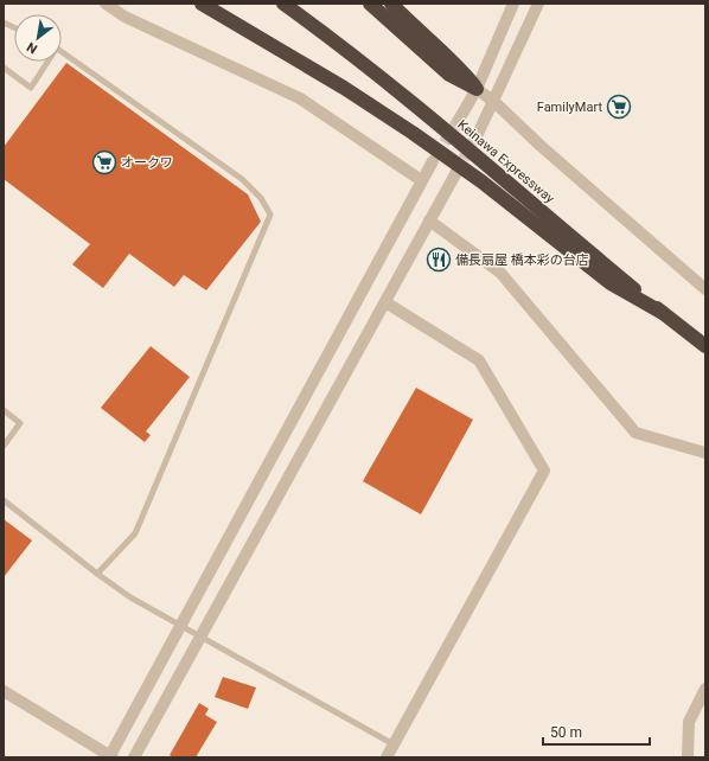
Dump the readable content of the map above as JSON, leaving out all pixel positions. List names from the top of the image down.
{
  "streets": {
    "highway": ["Keinawa Expressway"]
  },
  "places": {
    "supermarket": ["FamilyMart", "オークワ"],
    "restaurant": ["備長扇屋 橋本彩の台店"]
  },
  "scale_bar": "50 m",
  "north": "bottom left"
}
